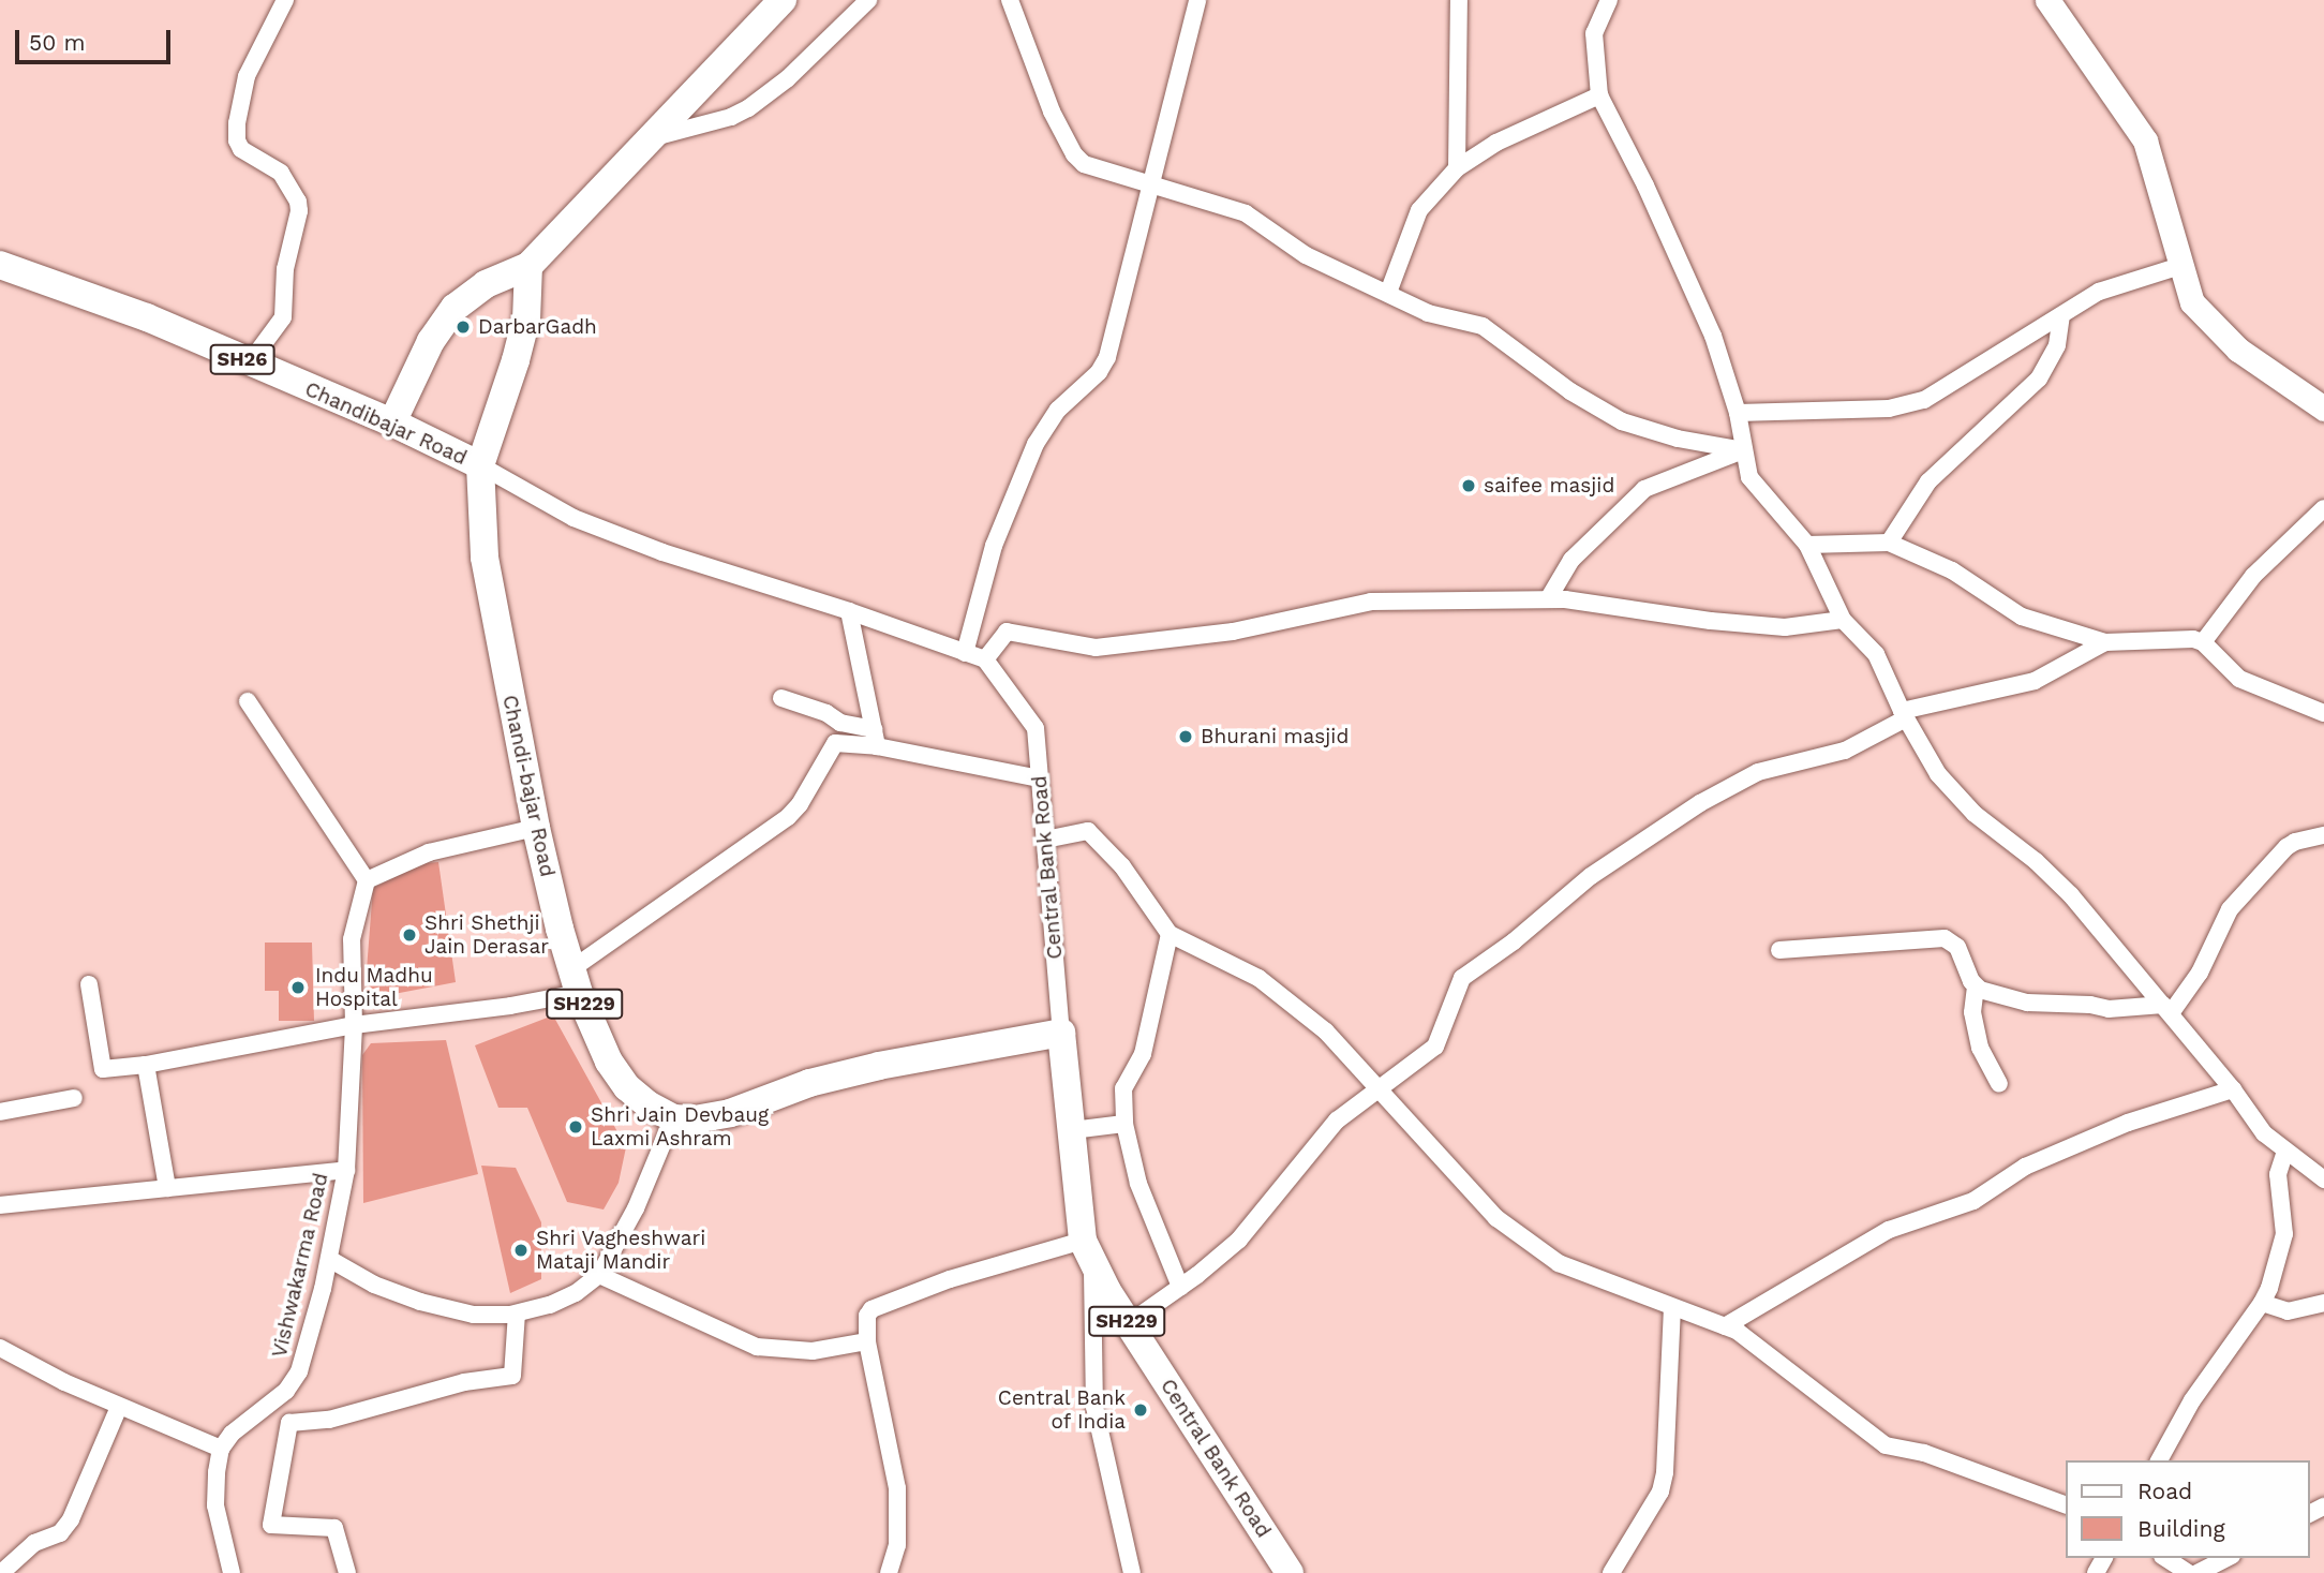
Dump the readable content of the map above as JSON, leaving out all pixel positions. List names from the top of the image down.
{
  "streets": {
    "main road": [
      "SH26",
      "Chandibajar Road",
      "Chandi-bajar Road",
      "Central Bank Road",
      "SH229"
    ],
    "street": ["Vishwakarma Road"]
  },
  "crossings": [
    ["Chandibajar Road", "Chandi-bajar Road"]
  ],
  "places": [
    "DarbarGadh",
    "saifee masjid",
    "Bhurani masjid",
    "Shri Shethji Jain Derasar",
    "Indu Madhu Hospital",
    "Shri Jain Devbaug Laxmi Ashram",
    "Shri Vagheshwari Mataji Mandir",
    "Central Bank of India"
  ],
  "legend": ["Road", "Building"],
  "scale_bar": "50 m"
}
